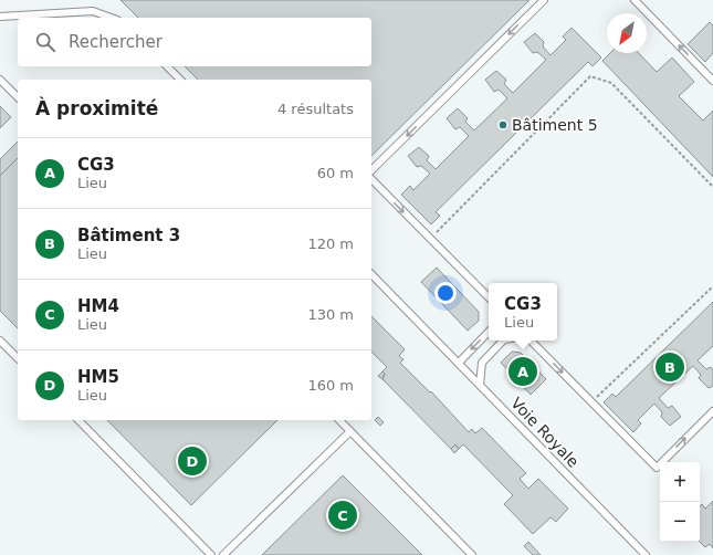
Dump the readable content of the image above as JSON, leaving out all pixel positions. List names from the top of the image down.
{
  "streets": {
    "lane": ["Voie Royale"]
  },
  "places": ["Bâtiment 5"],
  "north": "bottom left",
  "page": {
    "search": "Rechercher",
    "heading": ["À proximité", "4 résultats"],
    "list": [
      {
        "mark": "A",
        "name": "CG3",
        "note": "Lieu",
        "value": "60 m"
      },
      {
        "mark": "B",
        "name": "Bâtiment 3",
        "note": "Lieu",
        "value": "120 m"
      },
      {
        "mark": "C",
        "name": "HM4",
        "note": "Lieu",
        "value": "130 m"
      },
      {
        "mark": "D",
        "name": "HM5",
        "note": "Lieu",
        "value": "160 m"
      }
    ],
    "popup": ["CG3", "Lieu"],
    "pins": [
      "B",
      "A",
      "D",
      "C"
    ],
    "map_buttons": ["+", "−"]
  }
}
